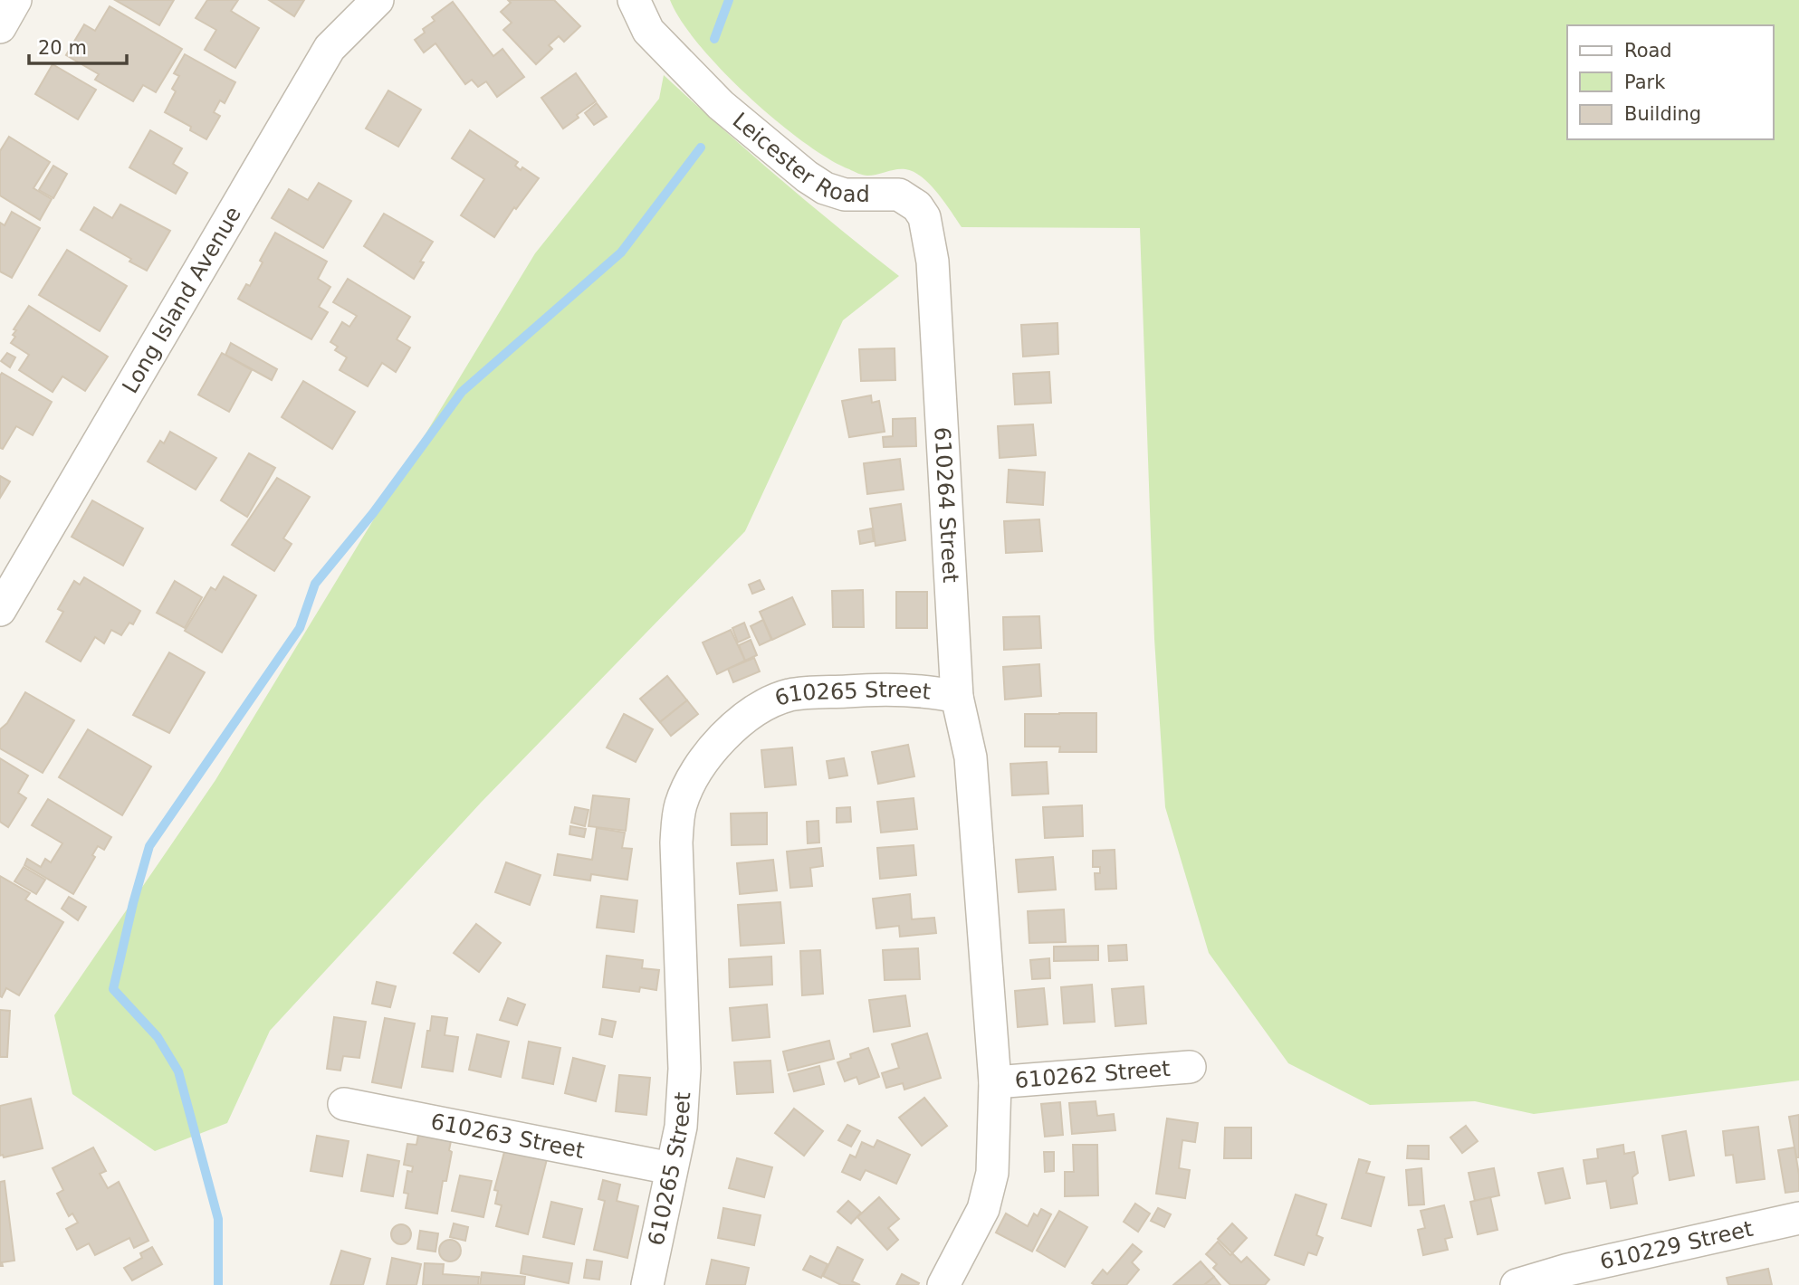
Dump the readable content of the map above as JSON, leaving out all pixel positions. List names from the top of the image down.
{
  "streets": {
    "street": [
      "Leicester Road",
      "Long Island Avenue",
      "610264 Street",
      "610265 Street",
      "610262 Street",
      "610263 Street",
      "610229 Street"
    ]
  },
  "crossings": [
    ["Leicester Road", "610264 Street"],
    ["610264 Street", "610265 Street"],
    ["610265 Street", "610262 Street"],
    ["610265 Street", "610263 Street"]
  ],
  "legend": ["Road", "Park", "Building"],
  "scale_bar": "20 m"
}
